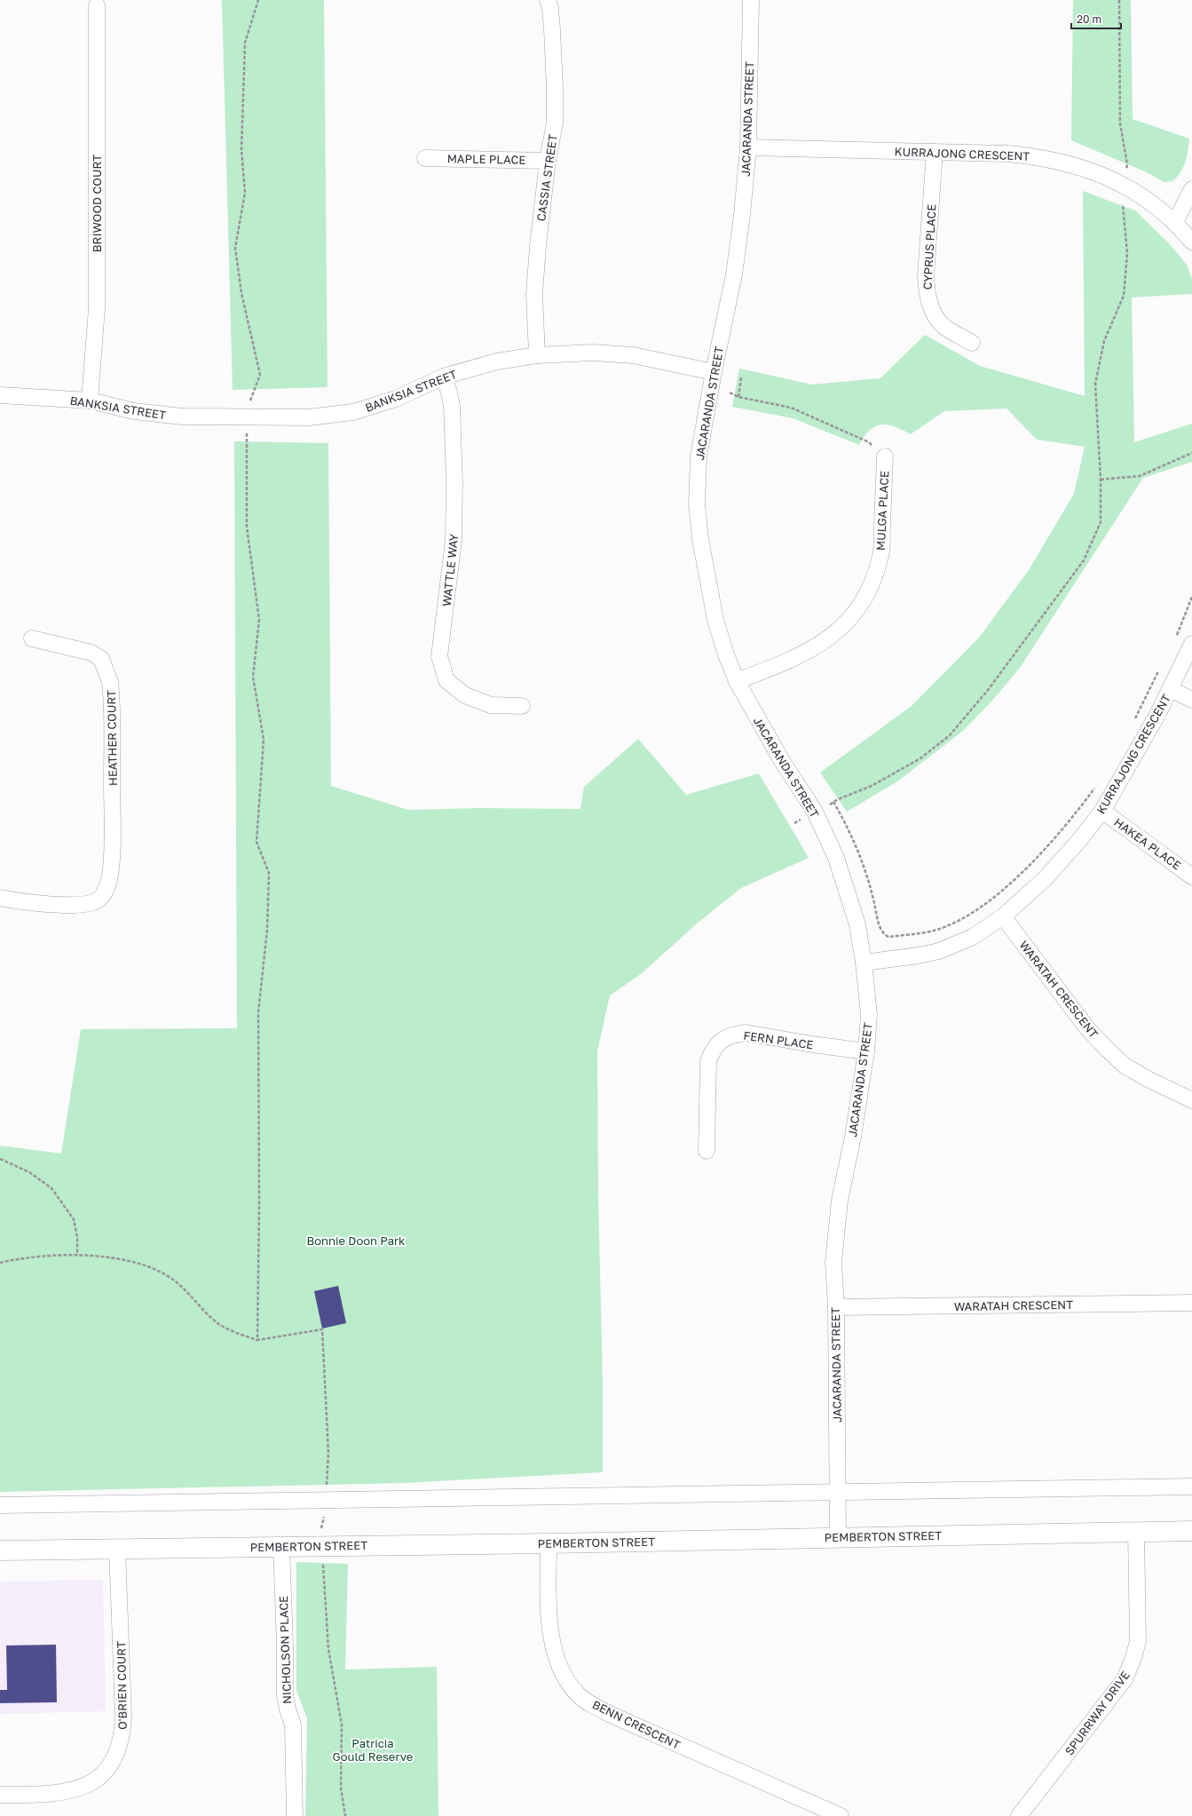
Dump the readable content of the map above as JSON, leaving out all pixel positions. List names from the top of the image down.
{
  "streets": {
    "main road": ["PEMBERTON STREET"],
    "street": [
      "JACARANDA STREET",
      "KURRAJONG CRESCENT",
      "MAPLE PLACE",
      "CASSIA STREET",
      "BRIWOOD COURT",
      "CYPRUS PLACE",
      "BANKSIA STREET",
      "MULGA PLACE",
      "WATTLE WAY",
      "HEATHER COURT",
      "HAKEA PLACE",
      "WARATAH CRESCENT",
      "FERN PLACE",
      "NICHOLSON PLACE",
      "O'BRIEN COURT",
      "SPURRWAY DRIVE",
      "BENN CRESCENT"
    ]
  },
  "crossings": [
    ["JACARANDA STREET", "KURRAJONG CRESCENT"],
    ["JACARANDA STREET", "BANKSIA STREET"],
    ["JACARANDA STREET", "MULGA PLACE"],
    ["JACARANDA STREET", "WARATAH CRESCENT"],
    ["JACARANDA STREET", "FERN PLACE"],
    ["JACARANDA STREET", "PEMBERTON STREET"],
    ["KURRAJONG CRESCENT", "CYPRUS PLACE"],
    ["KURRAJONG CRESCENT", "HAKEA PLACE"],
    ["KURRAJONG CRESCENT", "WARATAH CRESCENT"],
    ["MAPLE PLACE", "CASSIA STREET"],
    ["CASSIA STREET", "BANKSIA STREET"],
    ["BRIWOOD COURT", "BANKSIA STREET"],
    ["BANKSIA STREET", "WATTLE WAY"],
    ["PEMBERTON STREET", "NICHOLSON PLACE"],
    ["PEMBERTON STREET", "O'BRIEN COURT"],
    ["PEMBERTON STREET", "SPURRWAY DRIVE"],
    ["PEMBERTON STREET", "BENN CRESCENT"]
  ],
  "parks": ["Bonnie Doon Park", "Patricia Gould Reserve"],
  "scale_bar": "20 m"
}
